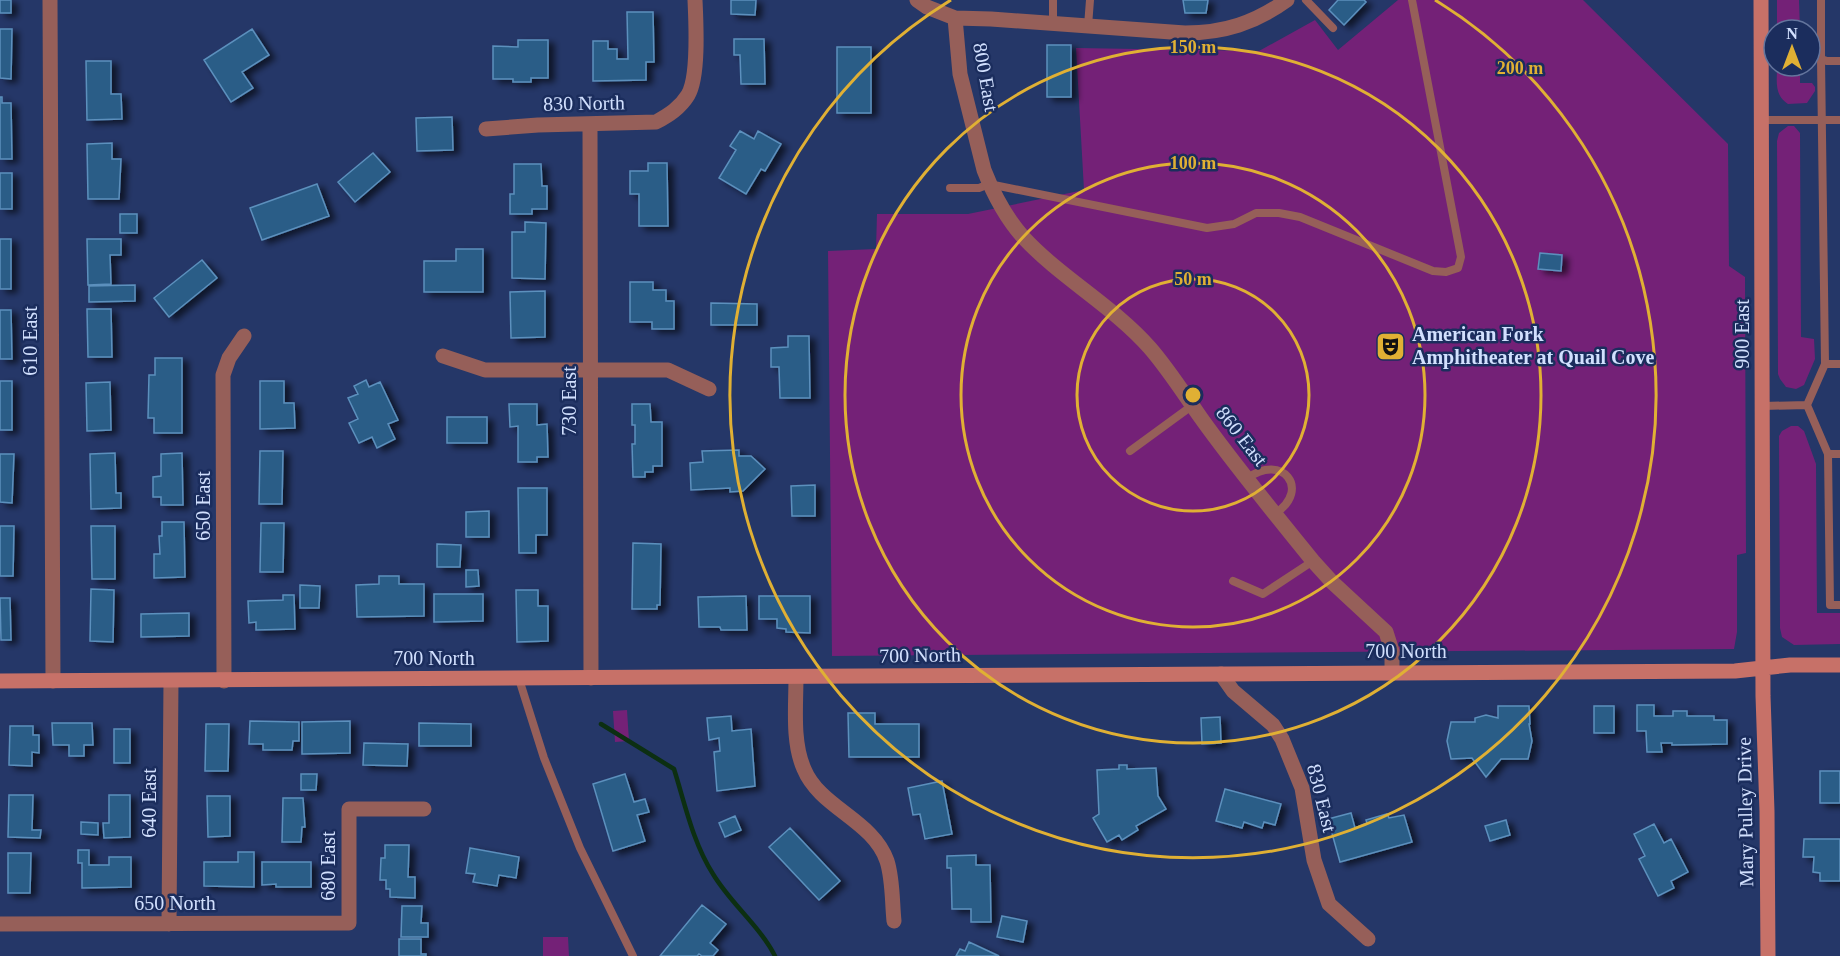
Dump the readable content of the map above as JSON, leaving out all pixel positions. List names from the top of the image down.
{
  "streets": {
    "street": [
      "800 East",
      "830 North",
      "900 East",
      "610 East",
      "730 East",
      "860 East",
      "650 East",
      "700 North",
      "830 East",
      "640 East",
      "Mary Pulley Drive",
      "680 East",
      "650 North"
    ]
  },
  "crossings": [
    ["800 East", "860 East"],
    ["830 North", "730 East"],
    ["900 East", "700 North"],
    ["900 East", "Mary Pulley Drive"],
    ["610 East", "700 North"],
    ["730 East", "700 North"],
    ["860 East", "700 North"],
    ["650 East", "700 North"],
    ["700 North", "830 East"],
    ["700 North", "640 East"],
    ["700 North", "Mary Pulley Drive"],
    ["640 East", "650 North"],
    ["680 East", "650 North"]
  ],
  "places": {
    "theatre": ["American Fork Amphitheater at Quail Cove"]
  },
  "north": "top",
  "rings": [
    "150 m",
    "200 m",
    "100 m",
    "50 m"
  ]
}
